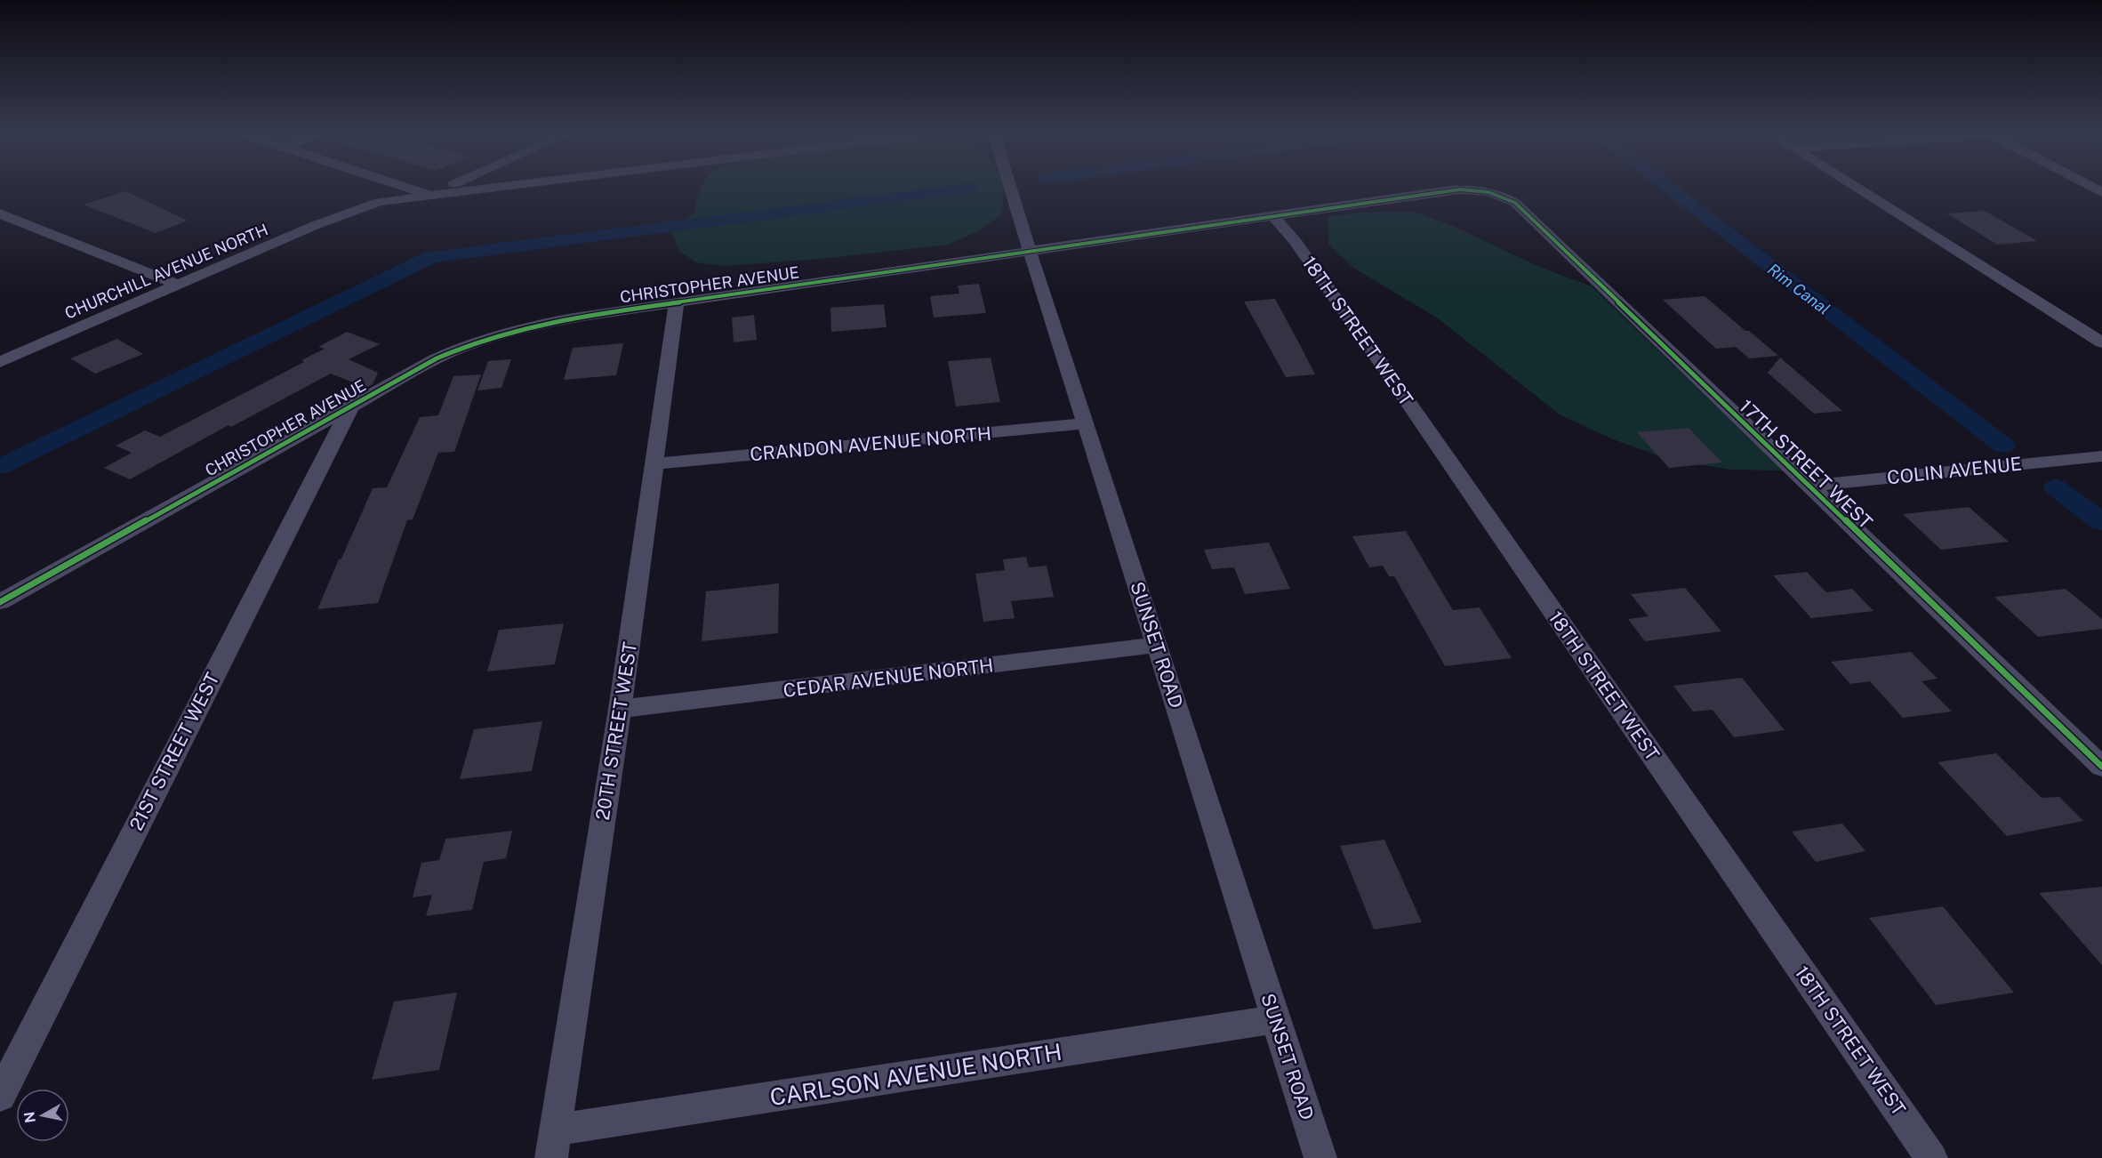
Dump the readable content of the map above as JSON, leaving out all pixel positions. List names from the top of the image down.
{
  "streets": {
    "street": [
      "CHURCHILL AVENUE NORTH",
      "CHRISTOPHER AVENUE",
      "18TH STREET WEST",
      "CRANDON AVENUE NORTH",
      "17TH STREET WEST",
      "COLIN AVENUE",
      "SUNSET ROAD",
      "CEDAR AVENUE NORTH",
      "20TH STREET WEST",
      "21ST STREET WEST",
      "CARLSON AVENUE NORTH"
    ]
  },
  "crossings": [
    ["CHRISTOPHER AVENUE", "18TH STREET WEST"],
    ["CHRISTOPHER AVENUE", "17TH STREET WEST"],
    ["CHRISTOPHER AVENUE", "SUNSET ROAD"],
    ["CHRISTOPHER AVENUE", "20TH STREET WEST"],
    ["CHRISTOPHER AVENUE", "21ST STREET WEST"],
    ["CRANDON AVENUE NORTH", "SUNSET ROAD"],
    ["CRANDON AVENUE NORTH", "20TH STREET WEST"],
    ["17TH STREET WEST", "COLIN AVENUE"],
    ["SUNSET ROAD", "CEDAR AVENUE NORTH"],
    ["SUNSET ROAD", "CARLSON AVENUE NORTH"],
    ["CEDAR AVENUE NORTH", "20TH STREET WEST"],
    ["20TH STREET WEST", "CARLSON AVENUE NORTH"]
  ],
  "water": ["Rim Canal"],
  "north": "left"
}
